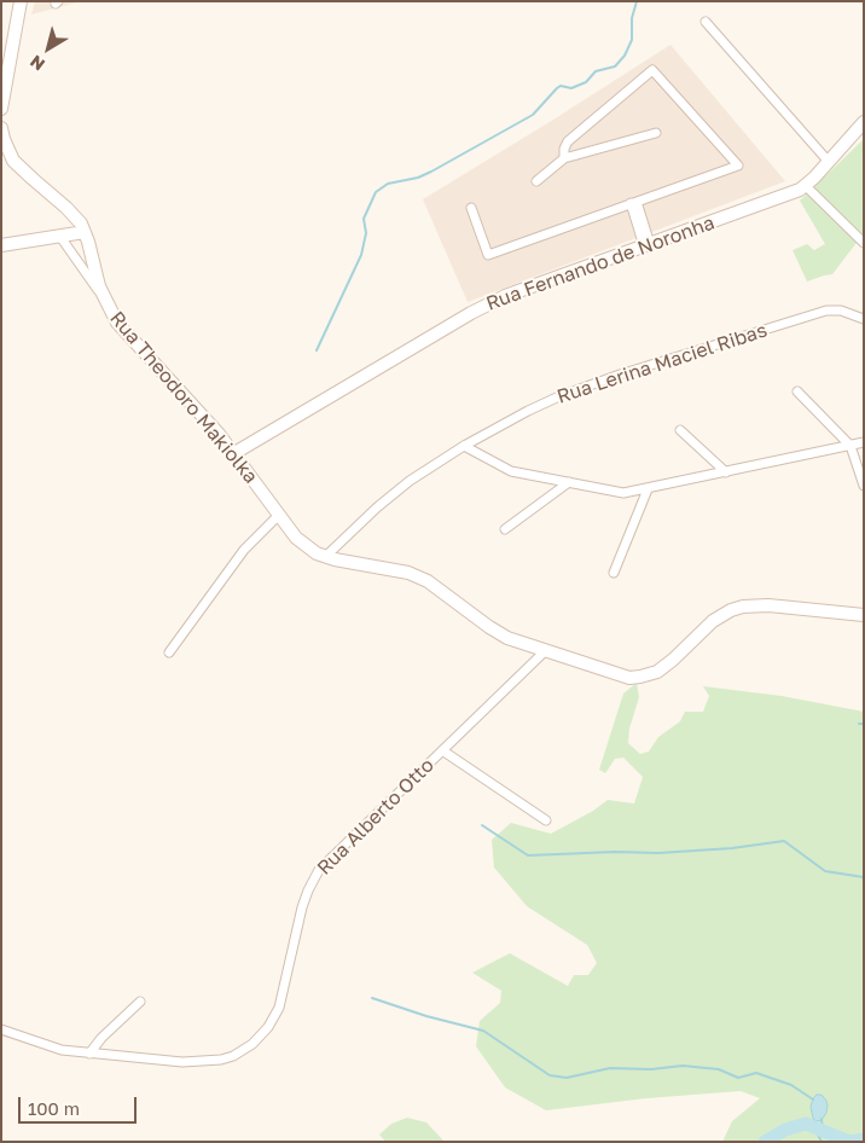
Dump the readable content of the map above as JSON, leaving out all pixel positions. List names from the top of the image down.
{
  "streets": {
    "main road": ["Rua Fernando de Noronha", "Rua Theodoro Makiolka"],
    "street": ["Rua Lerina Maciel Ribas", "Rua Alberto Otto"]
  },
  "crossings": [
    ["Rua Fernando de Noronha", "Rua Theodoro Makiolka"],
    ["Rua Lerina Maciel Ribas", "Rua Theodoro Makiolka"],
    ["Rua Theodoro Makiolka", "Rua Alberto Otto"]
  ],
  "scale_bar": "100 m",
  "north": "bottom left"
}
